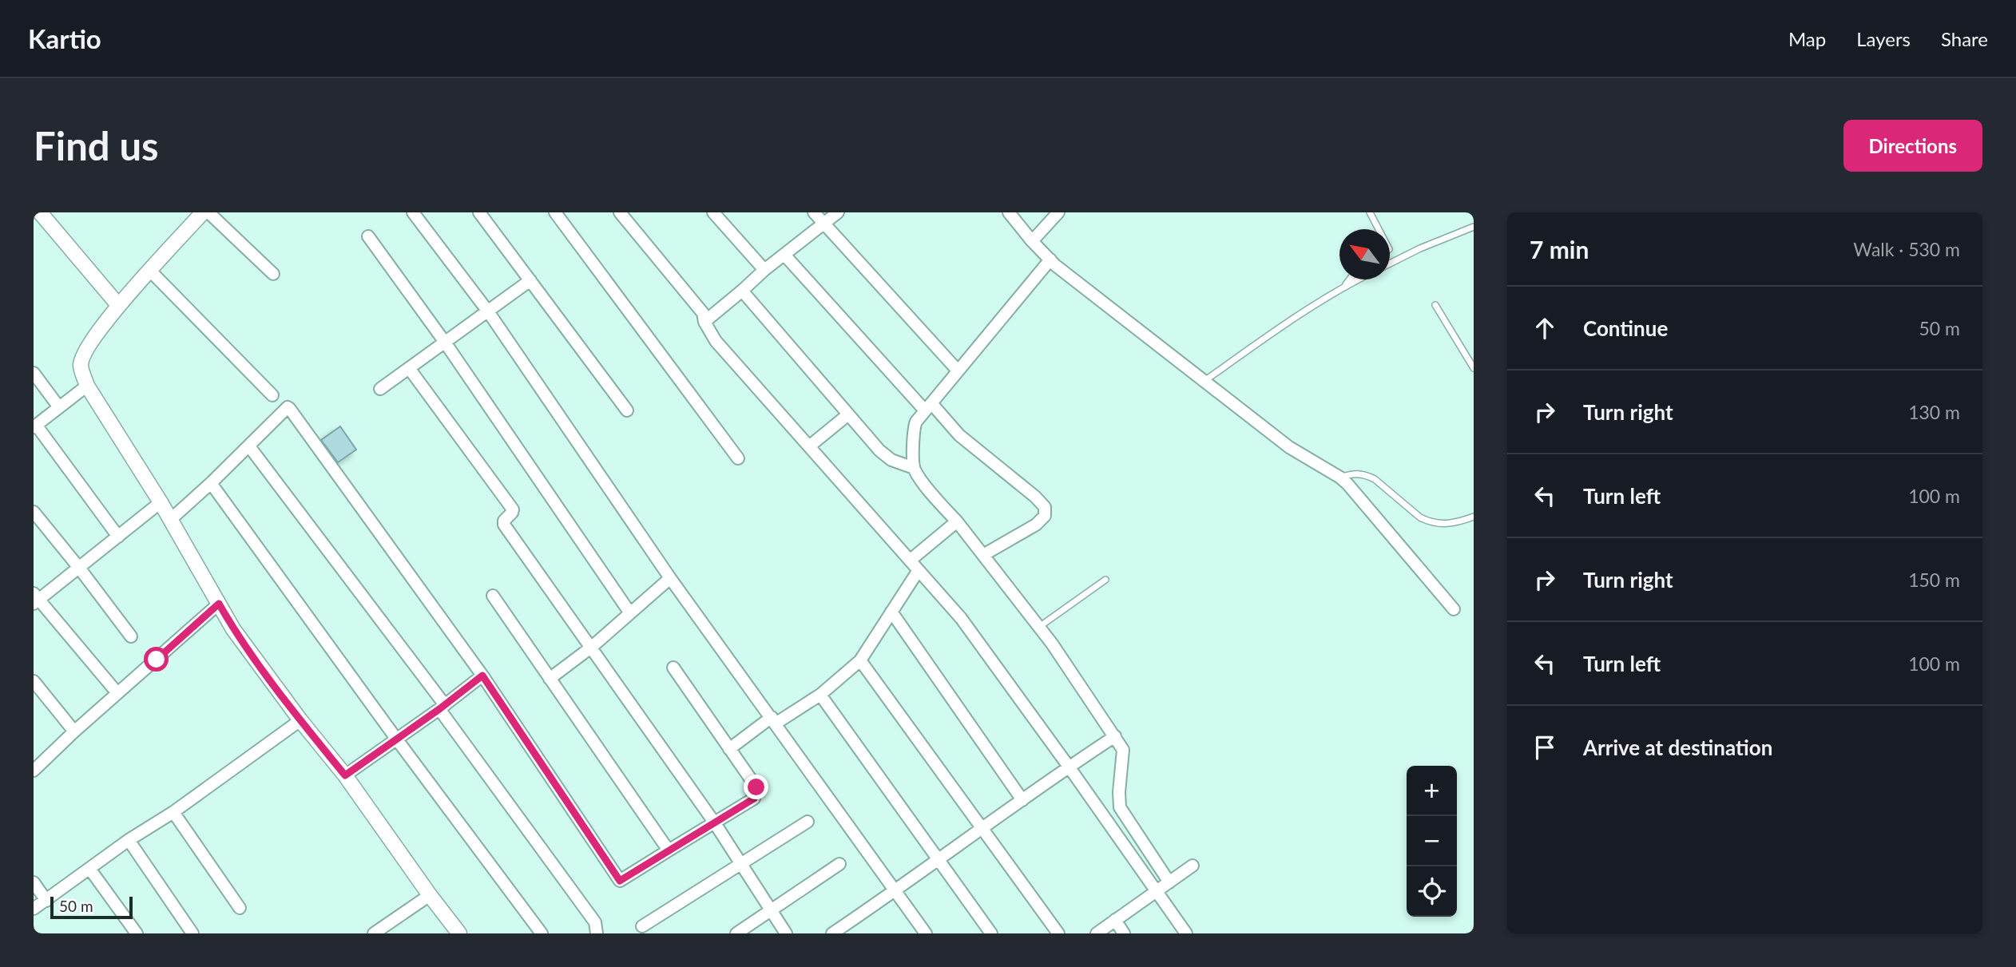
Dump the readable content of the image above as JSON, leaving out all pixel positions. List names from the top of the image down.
{
  "scale_bar": "50 m",
  "north": "top left",
  "page": {
    "header": "Kartio",
    "nav": ["Map", "Layers", "Share"],
    "buttons": "Directions",
    "title": "Find us",
    "heading": ["7 min", "Walk · 530 m"],
    "list": [
      ["Continue", "50 m"],
      ["Turn right", "130 m"],
      ["Turn left", "100 m"],
      ["Turn right", "150 m"],
      ["Turn left", "100 m"],
      "Arrive at destination"
    ],
    "map_buttons": ["+", "−"],
    "scale": "50 m"
  }
}
